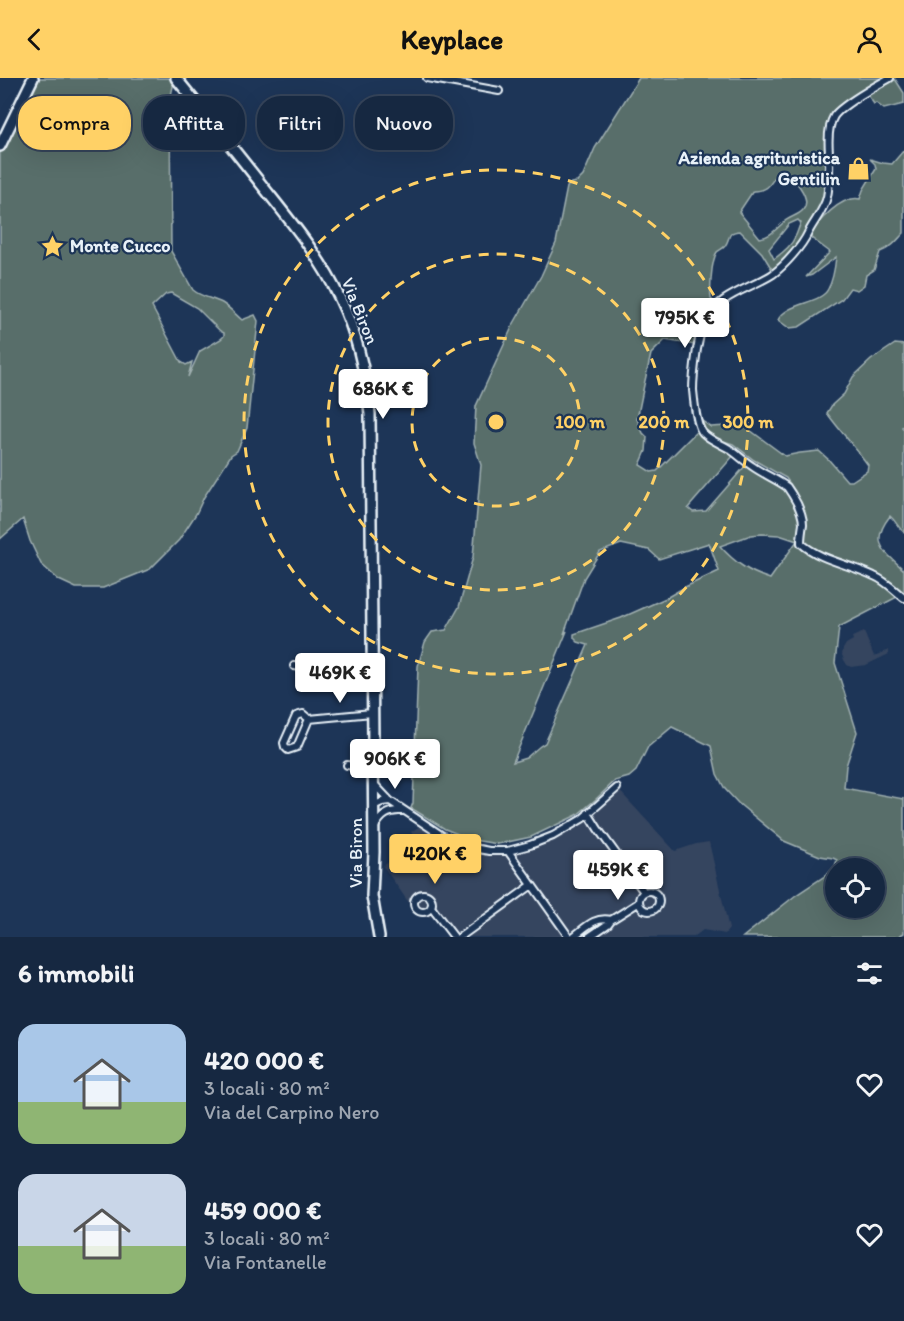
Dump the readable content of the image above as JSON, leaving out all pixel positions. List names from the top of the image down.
{
  "streets": {
    "street": ["Via Biron"]
  },
  "places": {
    "shop": ["Azienda agrituristica Gentilin"],
    "place": ["Monte Cucco"]
  },
  "page": {
    "header": "Keyplace",
    "chip": [
      "Compra",
      "Affitta",
      "Filtri",
      "Nuovo"
    ],
    "price": [
      "795K €",
      "686K €",
      "469K €",
      "906K €",
      "420K €",
      "459K €"
    ],
    "heading": "6 immobili",
    "list": [
      {
        "name": "420 000 €",
        "note": "3 locali · 80 m² · Via del Carpino Nero"
      },
      {
        "name": "459 000 €",
        "note": "3 locali · 80 m² · Via Fontanelle"
      }
    ]
  },
  "rings": ["100 m", "200 m", "300 m"]
}
